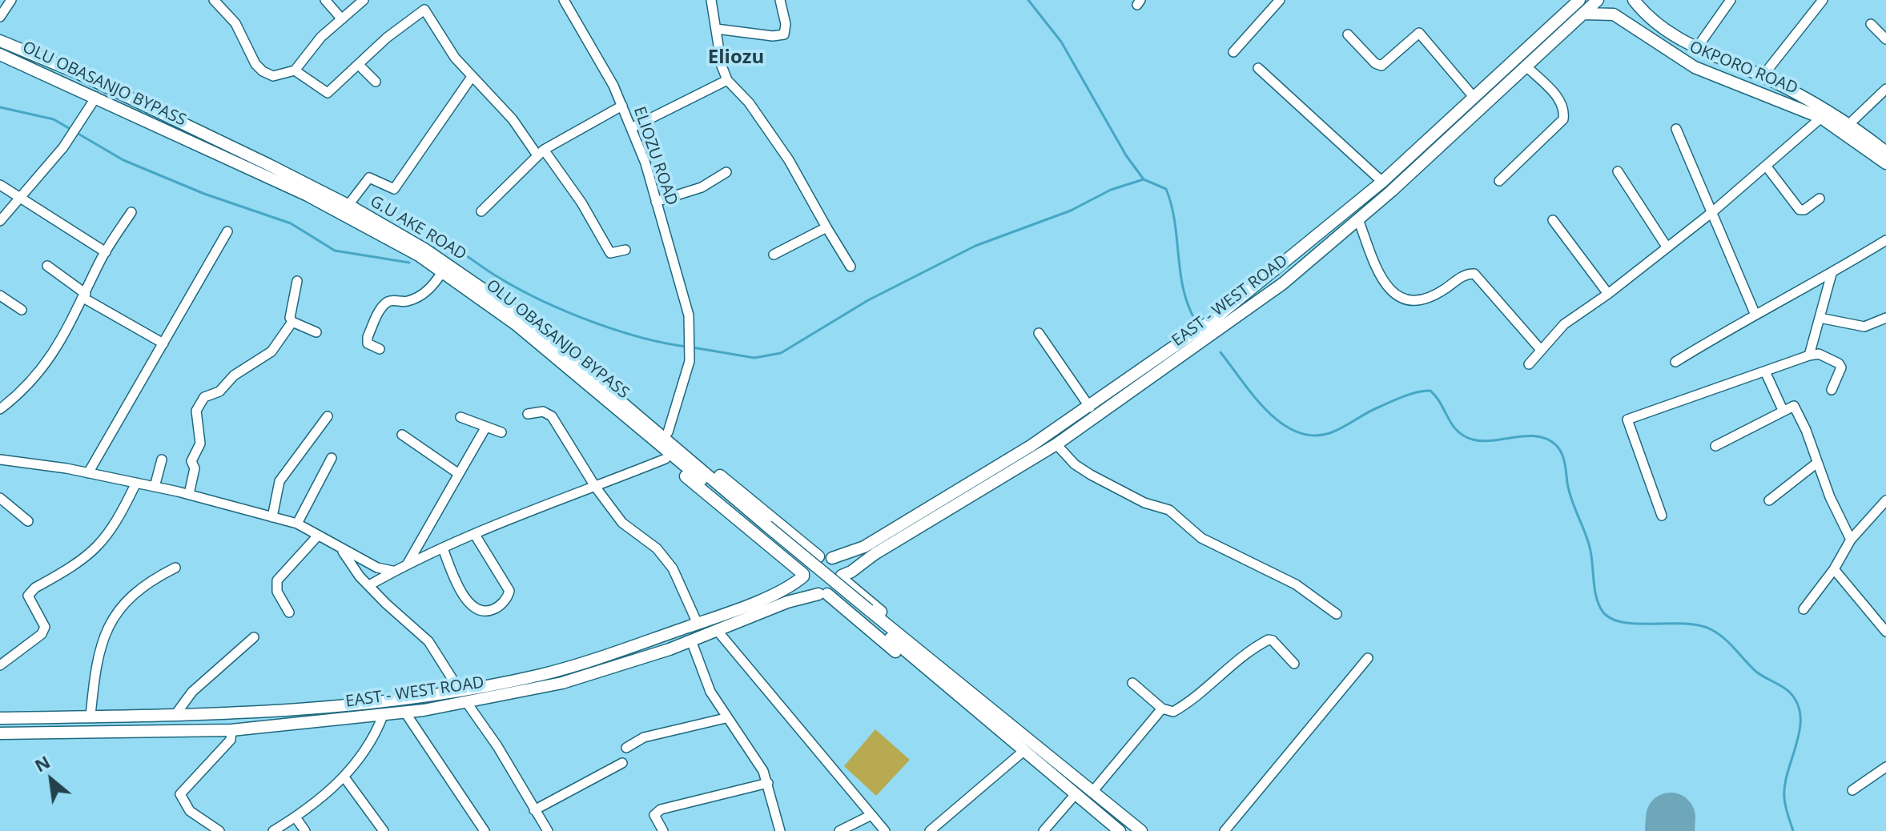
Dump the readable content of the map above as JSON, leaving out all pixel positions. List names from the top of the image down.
{
  "streets": {
    "main road": [
      "OKPORO ROAD",
      "OLU OBASANJO BYPASS",
      "G.U AKE ROAD",
      "EAST - WEST ROAD"
    ],
    "street": ["ELIOZU ROAD"]
  },
  "crossings": [
    ["OKPORO ROAD", "EAST - WEST ROAD"],
    ["OLU OBASANJO BYPASS", "G.U AKE ROAD"]
  ],
  "districts": ["Eliozu"],
  "north": "top left"
}
